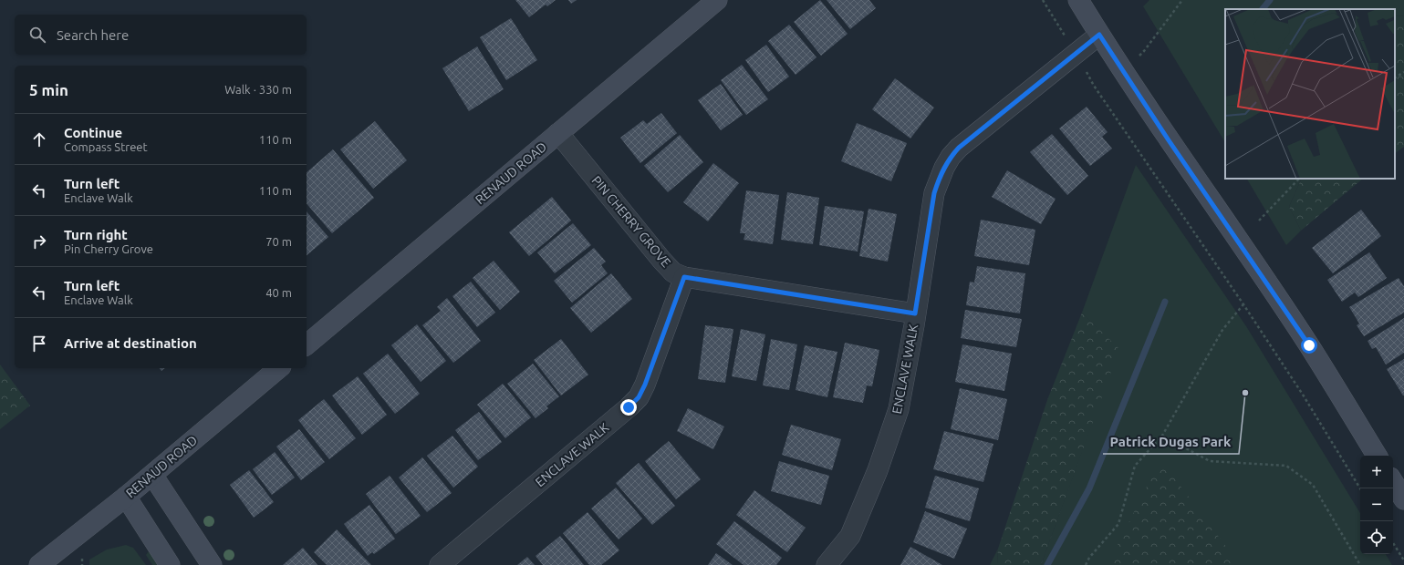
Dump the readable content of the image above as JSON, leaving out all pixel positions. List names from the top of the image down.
{
  "streets": {
    "street": ["RENAUD ROAD", "PIN CHERRY GROVE", "ENCLAVE WALK"]
  },
  "crossings": [
    ["RENAUD ROAD", "PIN CHERRY GROVE"],
    ["PIN CHERRY GROVE", "ENCLAVE WALK"]
  ],
  "places": ["Patrick Dugas Park"],
  "page": {
    "search": "Search here",
    "heading": ["5 min", "Walk · 330 m"],
    "list": [
      ["Continue", "Compass Street", "110 m"],
      ["Turn left", "Enclave Walk", "110 m"],
      ["Turn right", "Pin Cherry Grove", "70 m"],
      ["Turn left", "Enclave Walk", "40 m"],
      "Arrive at destination"
    ],
    "map_buttons": ["+", "−"]
  }
}
